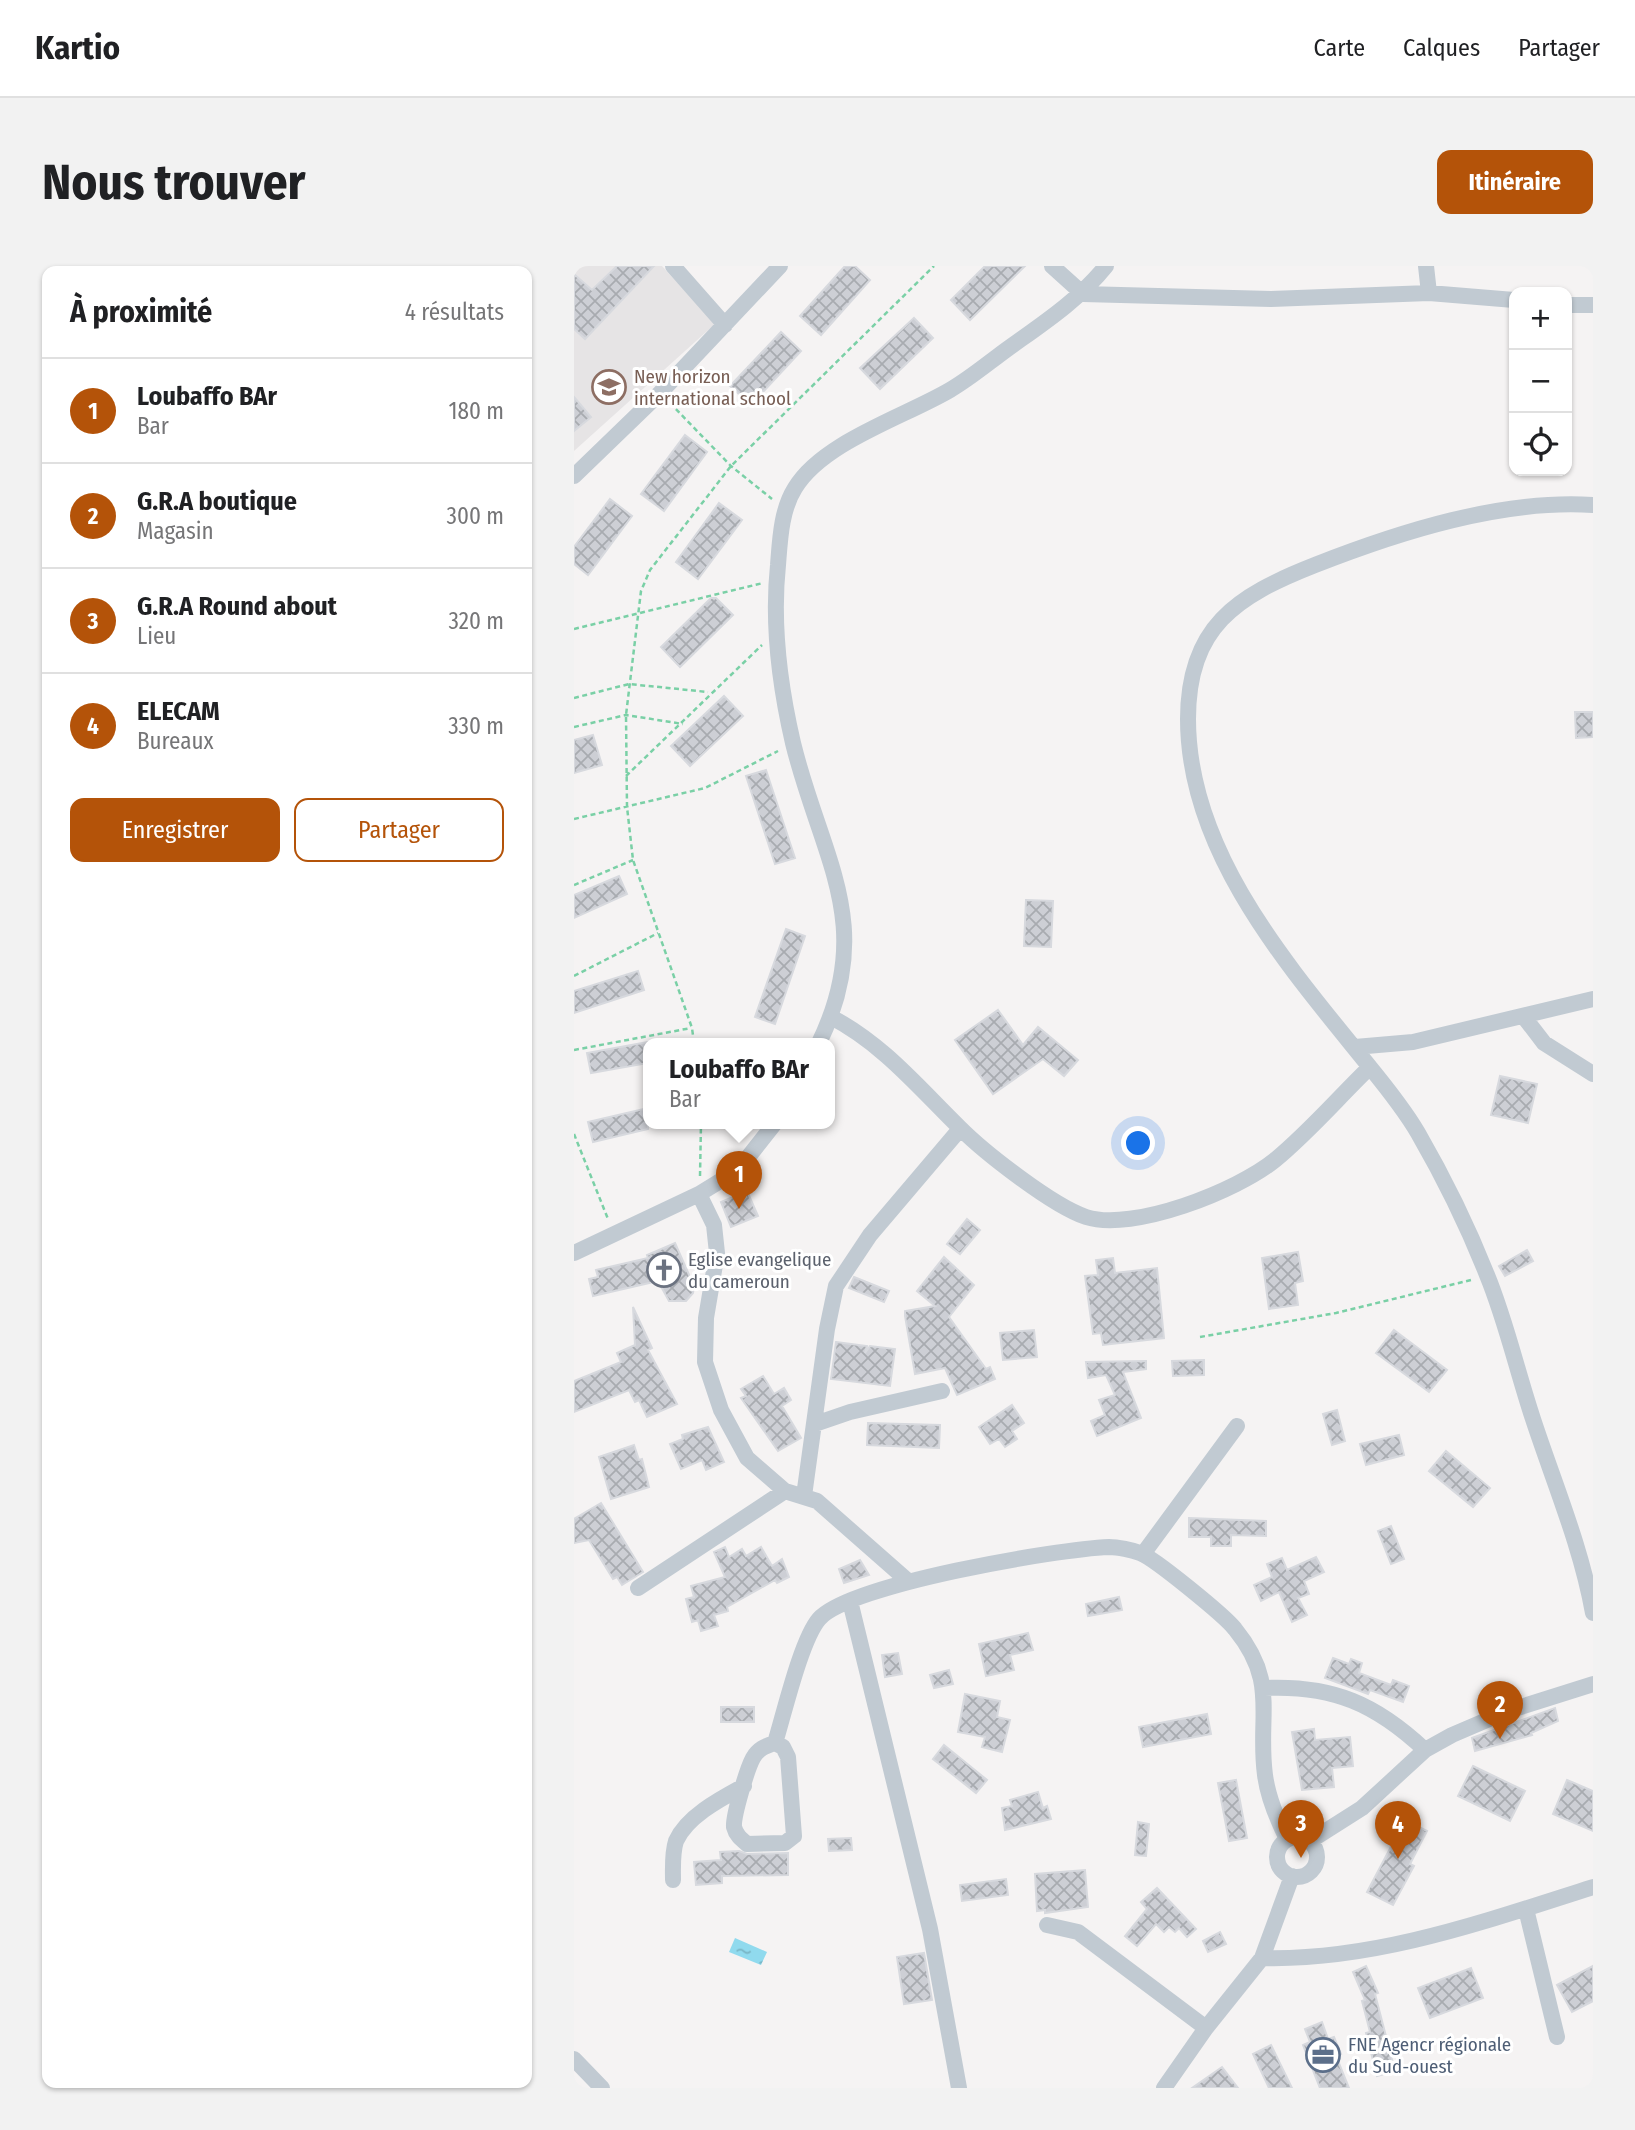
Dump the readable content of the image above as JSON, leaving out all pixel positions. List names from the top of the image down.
{
  "places": {
    "school or university": ["New horizon international school"],
    "church": ["Eglise evangelique du cameroun"],
    "office": ["FNE Agencr régionale du Sud-ouest"]
  },
  "page": {
    "header": "Kartio",
    "nav": ["Carte", "Calques", "Partager"],
    "buttons": [
      "Itinéraire",
      ["Enregistrer", "Partager"]
    ],
    "title": "Nous trouver",
    "heading": ["À proximité", "4 résultats"],
    "map_buttons": ["+", "−"],
    "list": [
      {
        "mark": "1",
        "name": "Loubaffo BAr",
        "note": "Bar",
        "value": "180 m"
      },
      {
        "mark": "2",
        "name": "G.R.A boutique",
        "note": "Magasin",
        "value": "300 m"
      },
      {
        "mark": "3",
        "name": "G.R.A Round about",
        "note": "Lieu",
        "value": "320 m"
      },
      {
        "mark": "4",
        "name": "ELECAM",
        "note": "Bureaux",
        "value": "330 m"
      }
    ],
    "popup": ["Loubaffo BAr", "Bar"],
    "pins": [
      "1",
      "2",
      "3",
      "4"
    ]
  }
}
